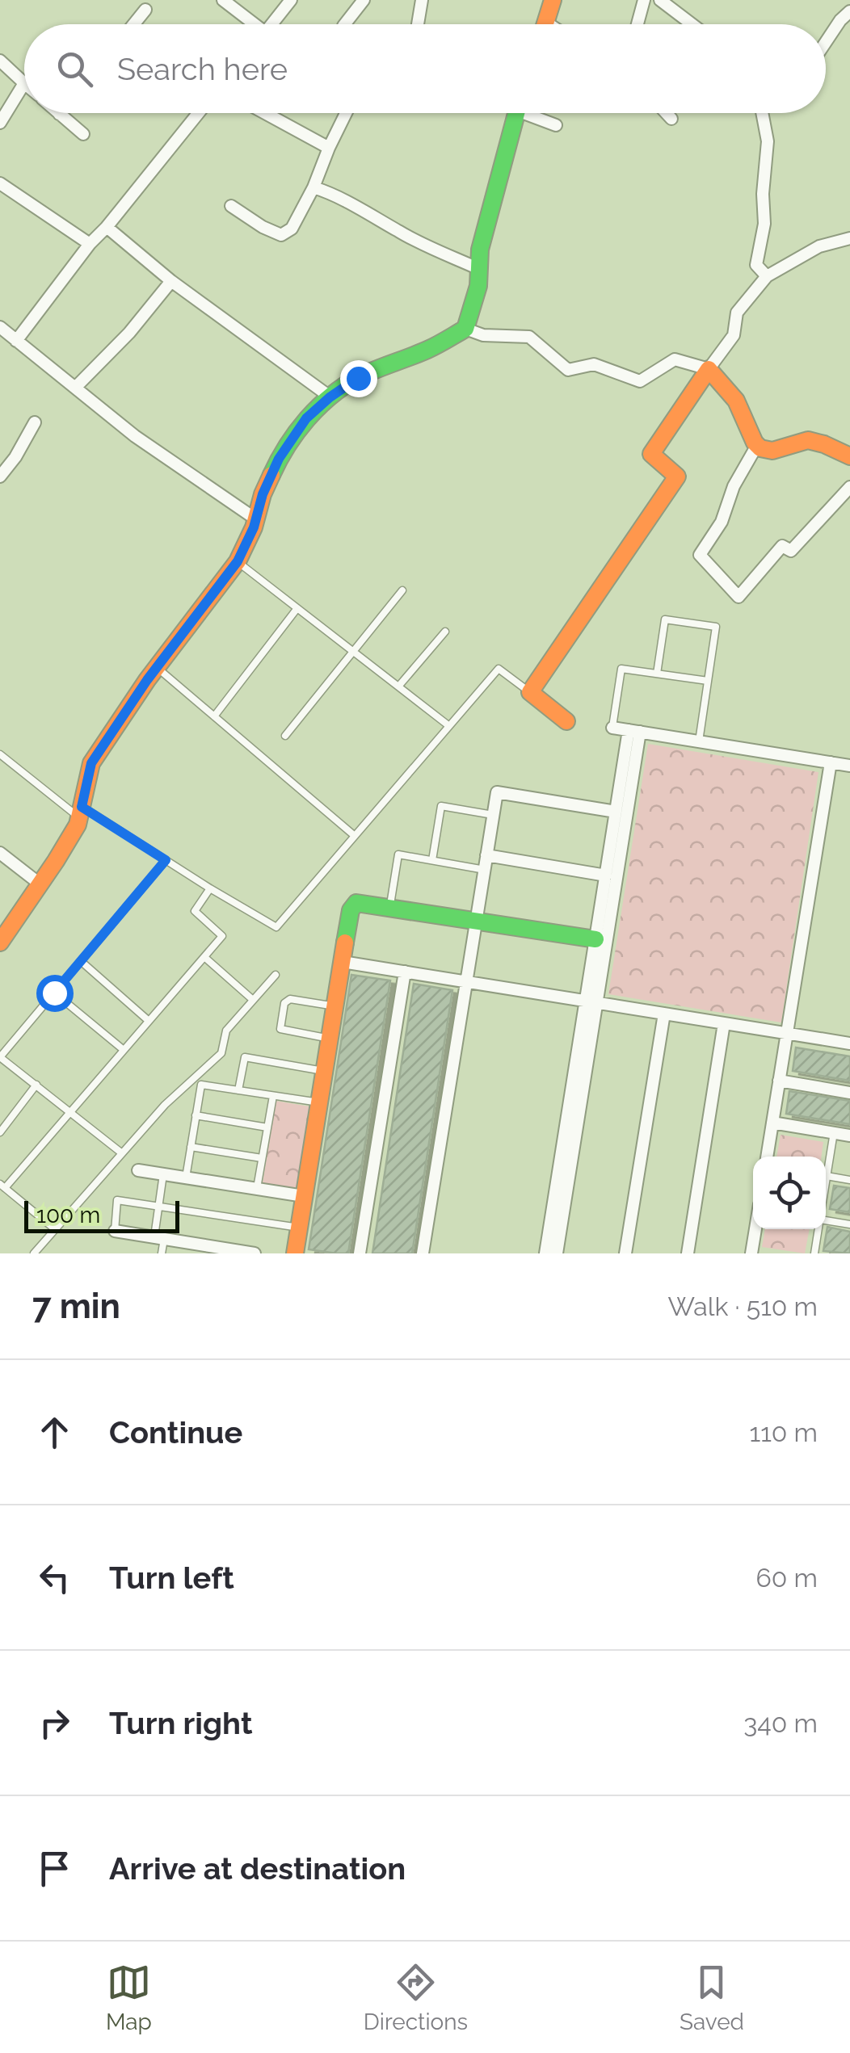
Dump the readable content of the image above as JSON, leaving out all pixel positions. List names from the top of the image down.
{
  "scale_bar": "100 m",
  "page": {
    "search": "Search here",
    "scale": "100 m",
    "heading": ["7 min", "Walk · 510 m"],
    "list": [
      ["Continue", "110 m"],
      ["Turn left", "60 m"],
      ["Turn right", "340 m"],
      "Arrive at destination"
    ],
    "nav": ["Map", "Directions", "Saved"]
  }
}
